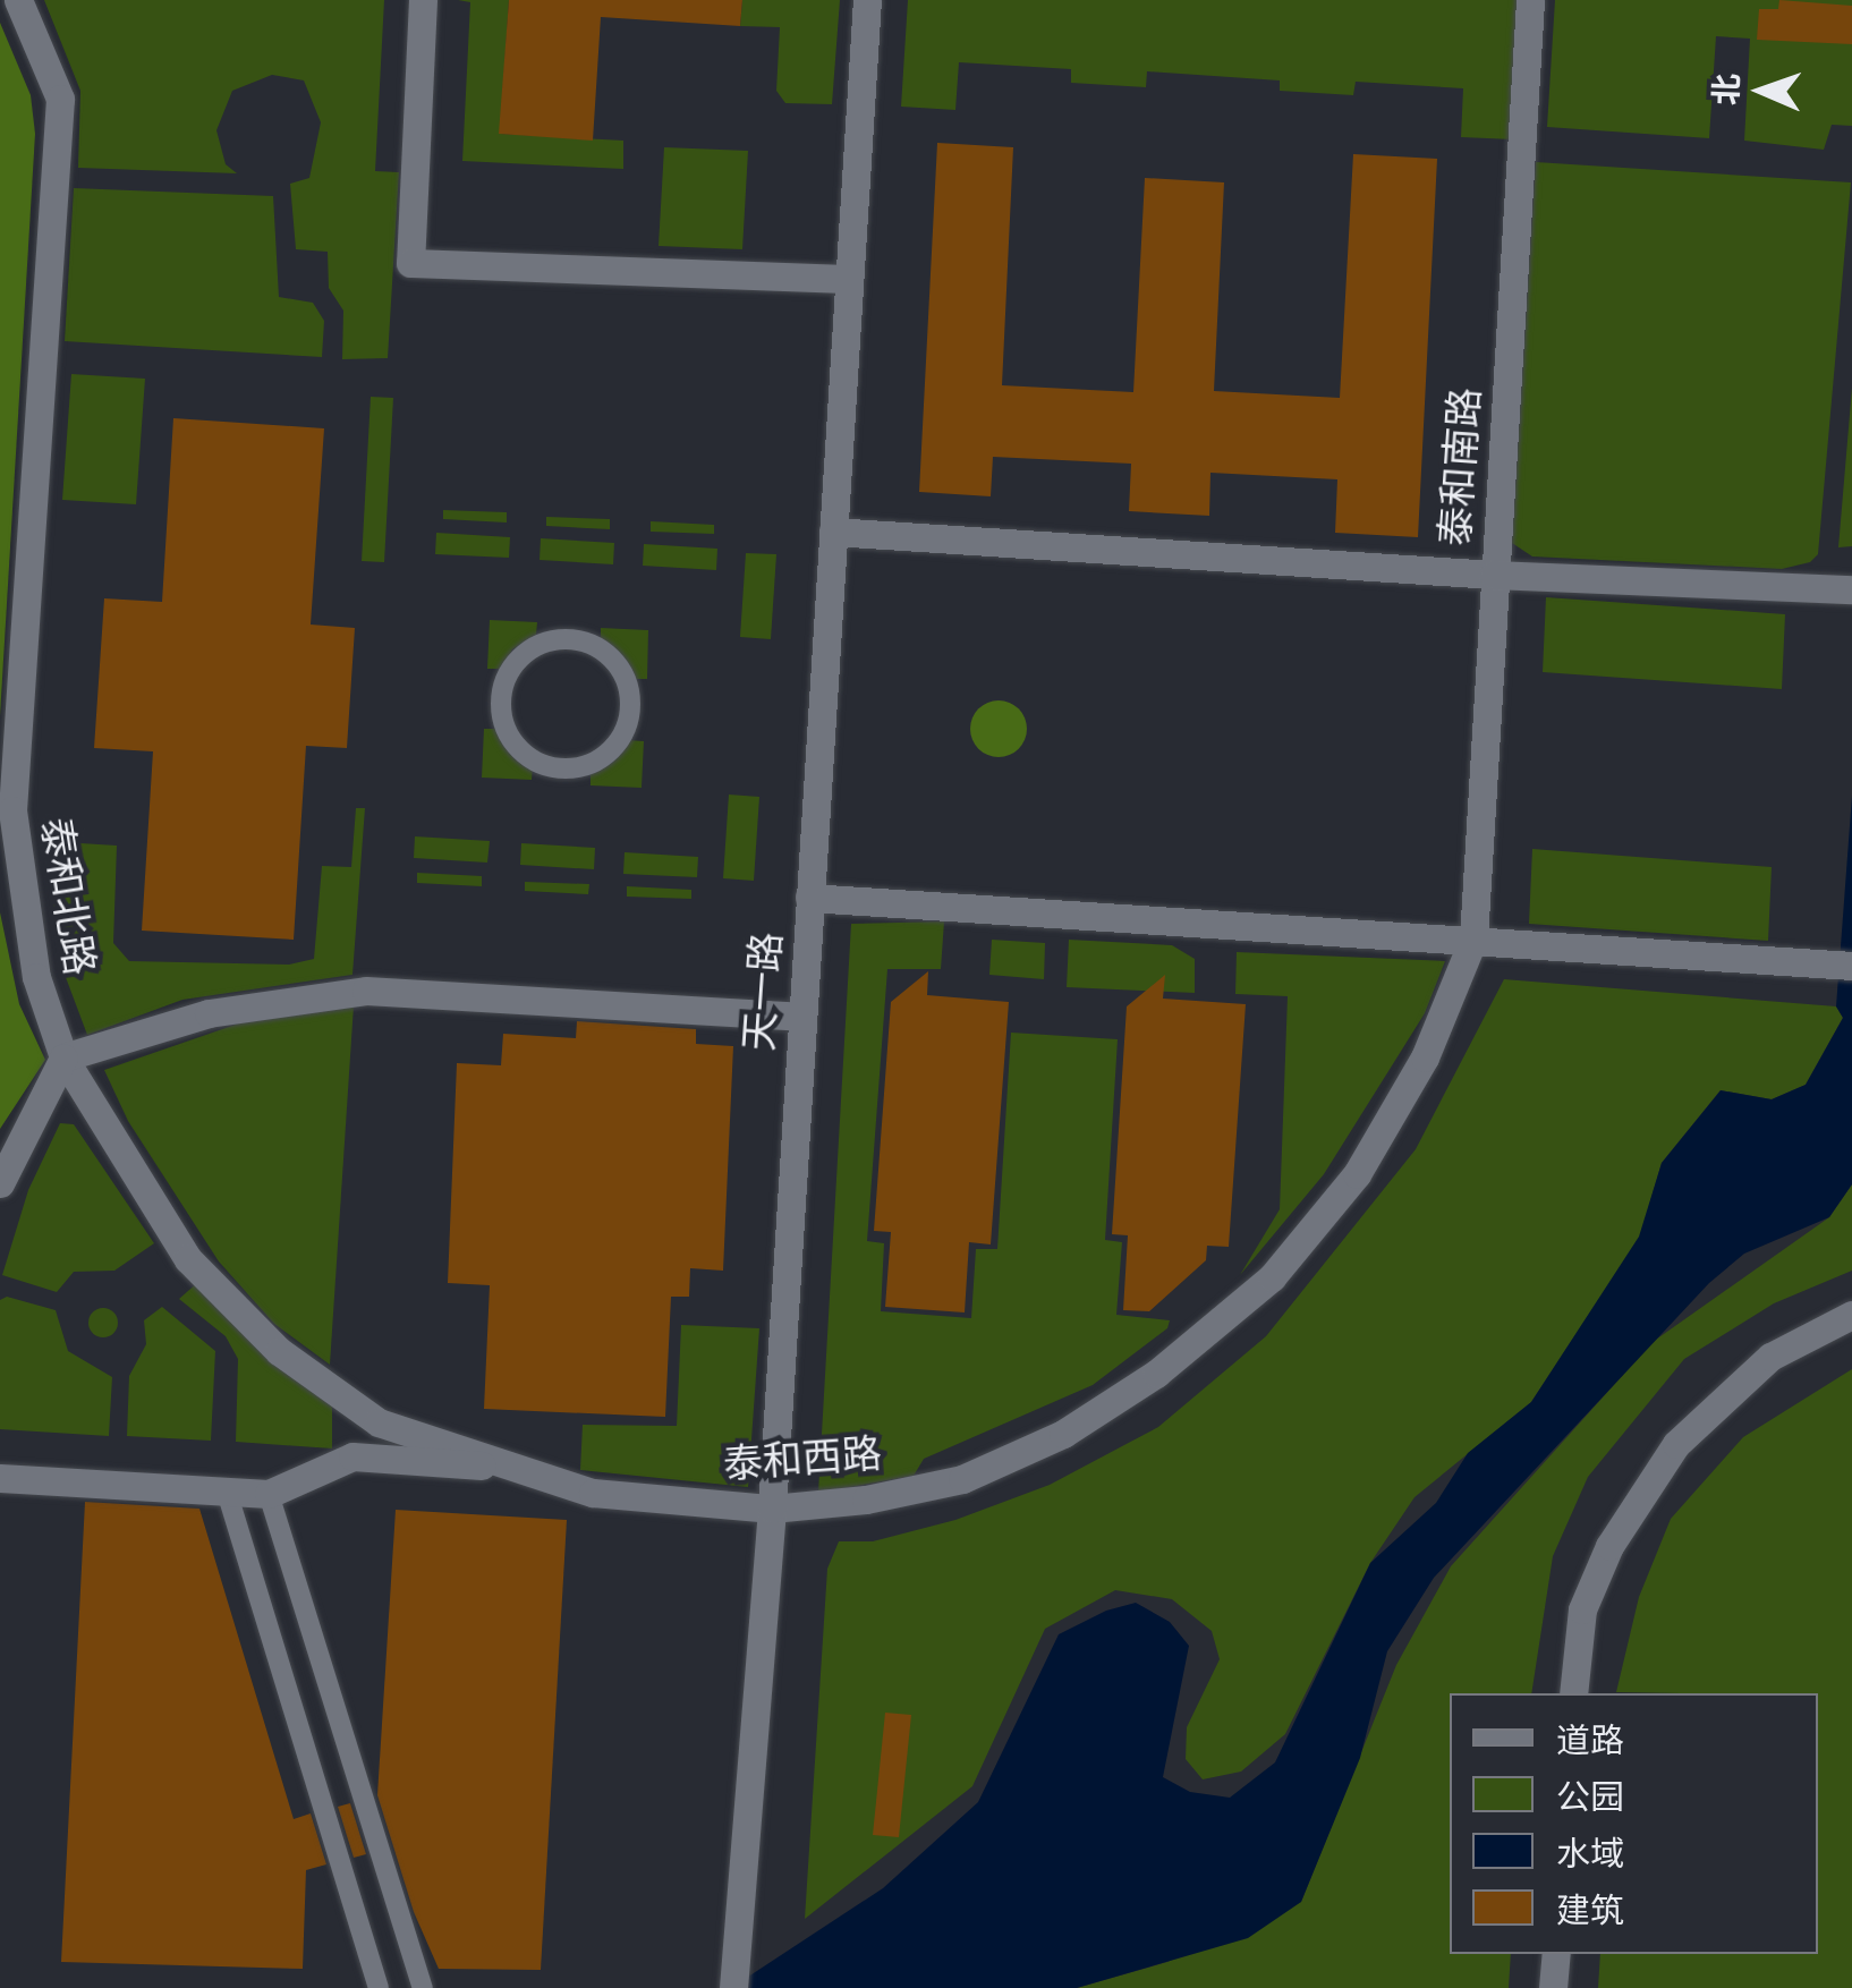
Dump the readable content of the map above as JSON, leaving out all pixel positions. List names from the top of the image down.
{
  "streets": {
    "street": [
      "泰和南路",
      "泰和北路",
      "天一路",
      "泰和西路"
    ]
  },
  "crossings": [
    ["泰和南路", "泰和西路"],
    ["泰和北路", "泰和西路"],
    ["天一路", "泰和西路"]
  ],
  "legend": [
    "道路",
    "公园",
    "水域",
    "建筑"
  ],
  "north": "left"
}
